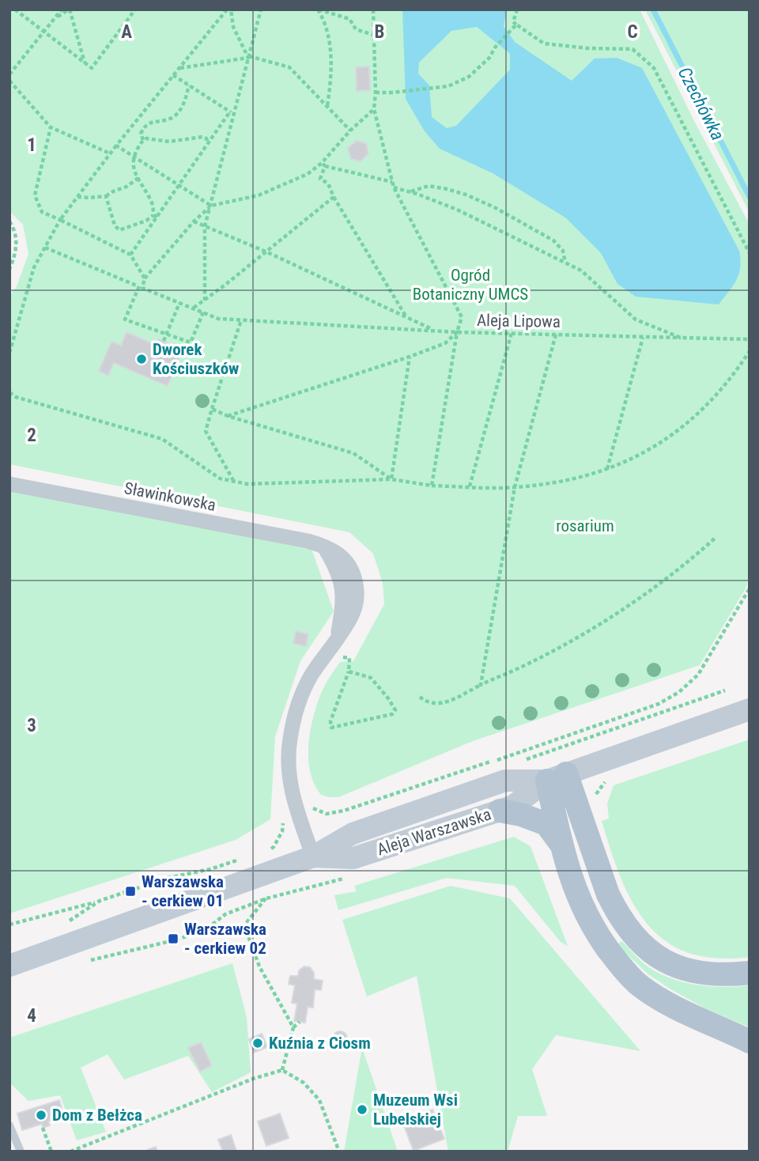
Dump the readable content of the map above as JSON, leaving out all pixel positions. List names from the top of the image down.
{
  "streets": {
    "street": ["Sławinkowska", "Aleja Warszawska"],
    "path": ["Aleja Lipowa"]
  },
  "crossings": [
    ["Sławinkowska", "Aleja Warszawska"]
  ],
  "water": ["Czechówka"],
  "parks": ["Ogród Botaniczny UMCS", "rosarium"],
  "places": {
    "other": [
      "Dworek Kościuszków",
      "Kuźnia z Ciosm",
      "Muzeum Wsi Lubelskiej",
      "Dom z Bełżca"
    ],
    "transit": ["Warszawska - cerkiew 01", "Warszawska - cerkiew 02"]
  },
  "grid": {
    "columns": ["A", "B", "C"],
    "rows": [
      "1",
      "2",
      "3",
      "4"
    ]
  }
}
